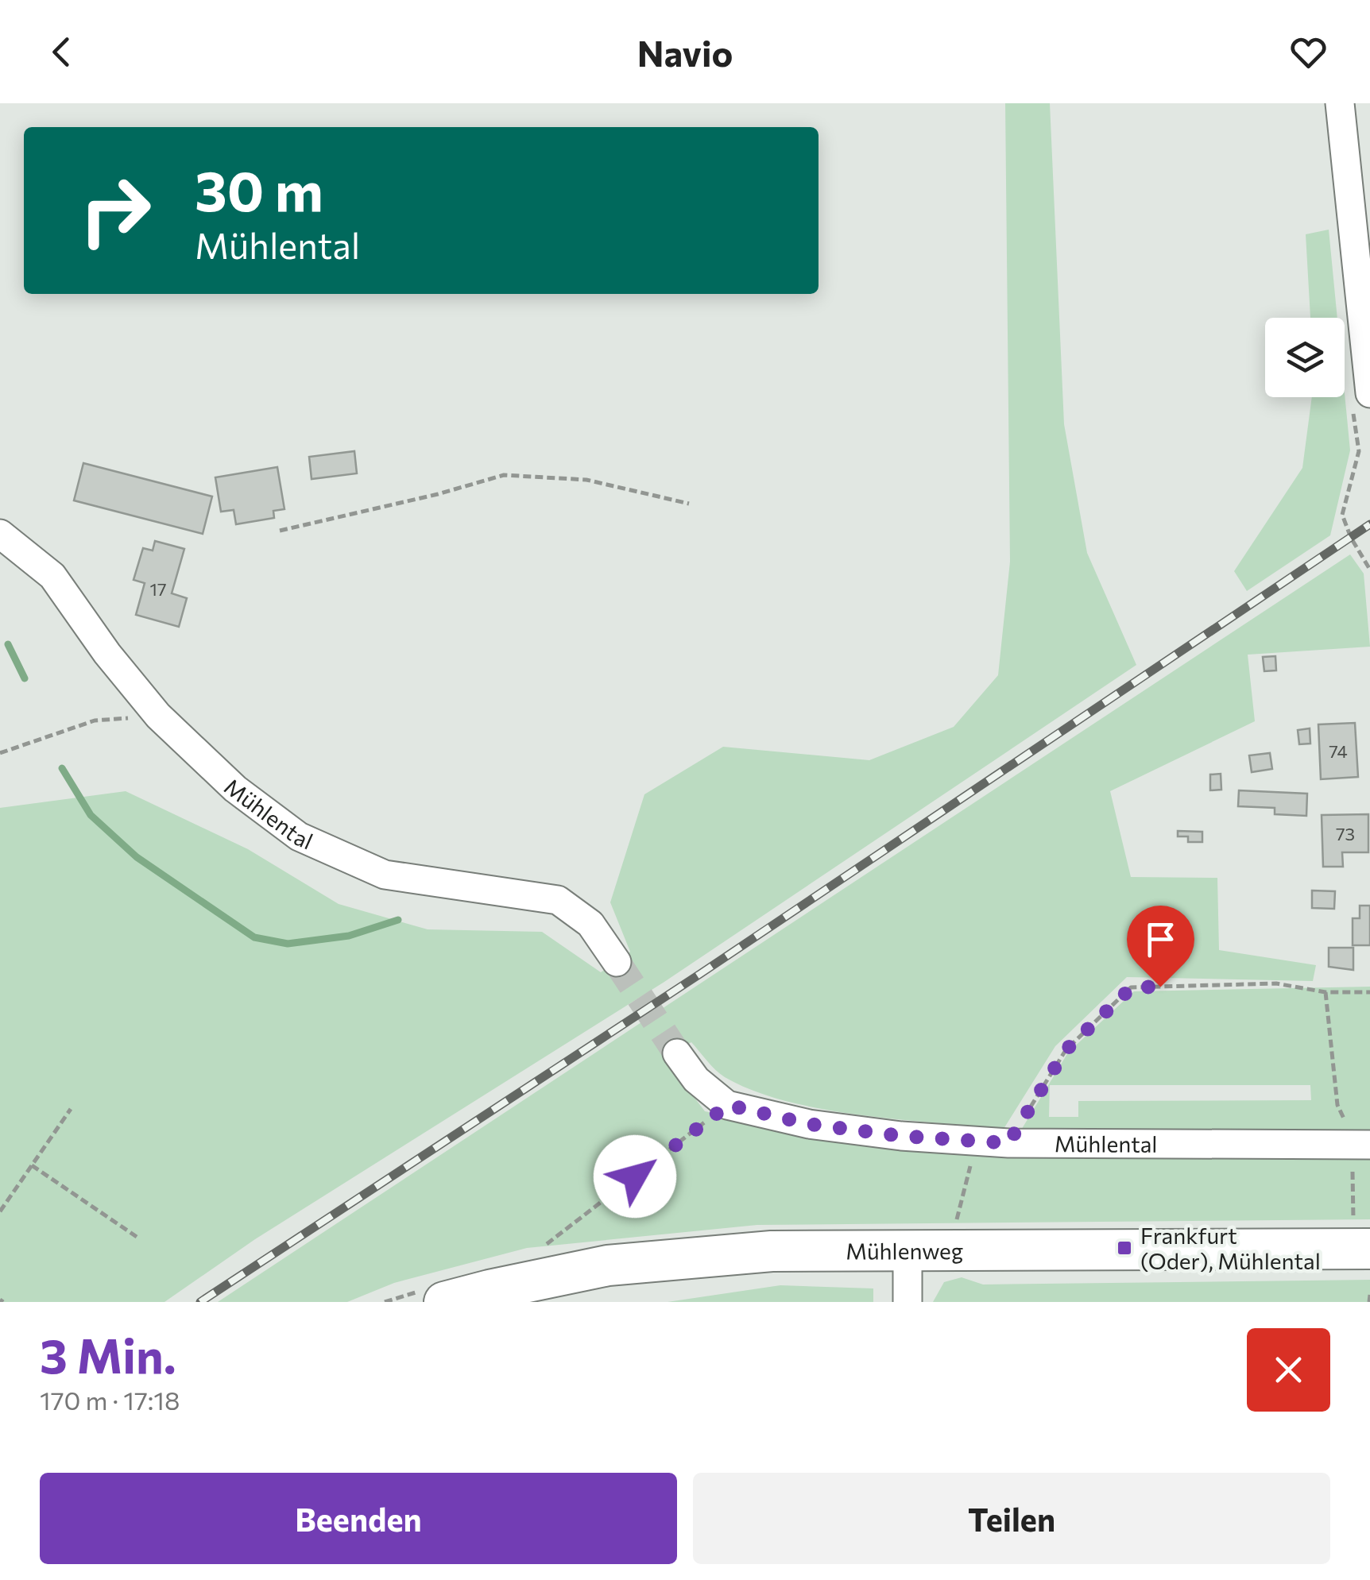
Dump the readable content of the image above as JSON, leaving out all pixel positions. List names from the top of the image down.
{
  "streets": {
    "street": ["Mühlental", "Mühlenweg"]
  },
  "places": {
    "transit": ["Frankfurt (Oder), Mühlental"]
  },
  "house_numbers": ["17", "74", "73"],
  "page": {
    "header": "Navio",
    "turn": ["30 m", "Mühlental"],
    "heading": ["3 Min.", "170 m · 17:18"],
    "buttons": ["Beenden", "Teilen"]
  }
}
